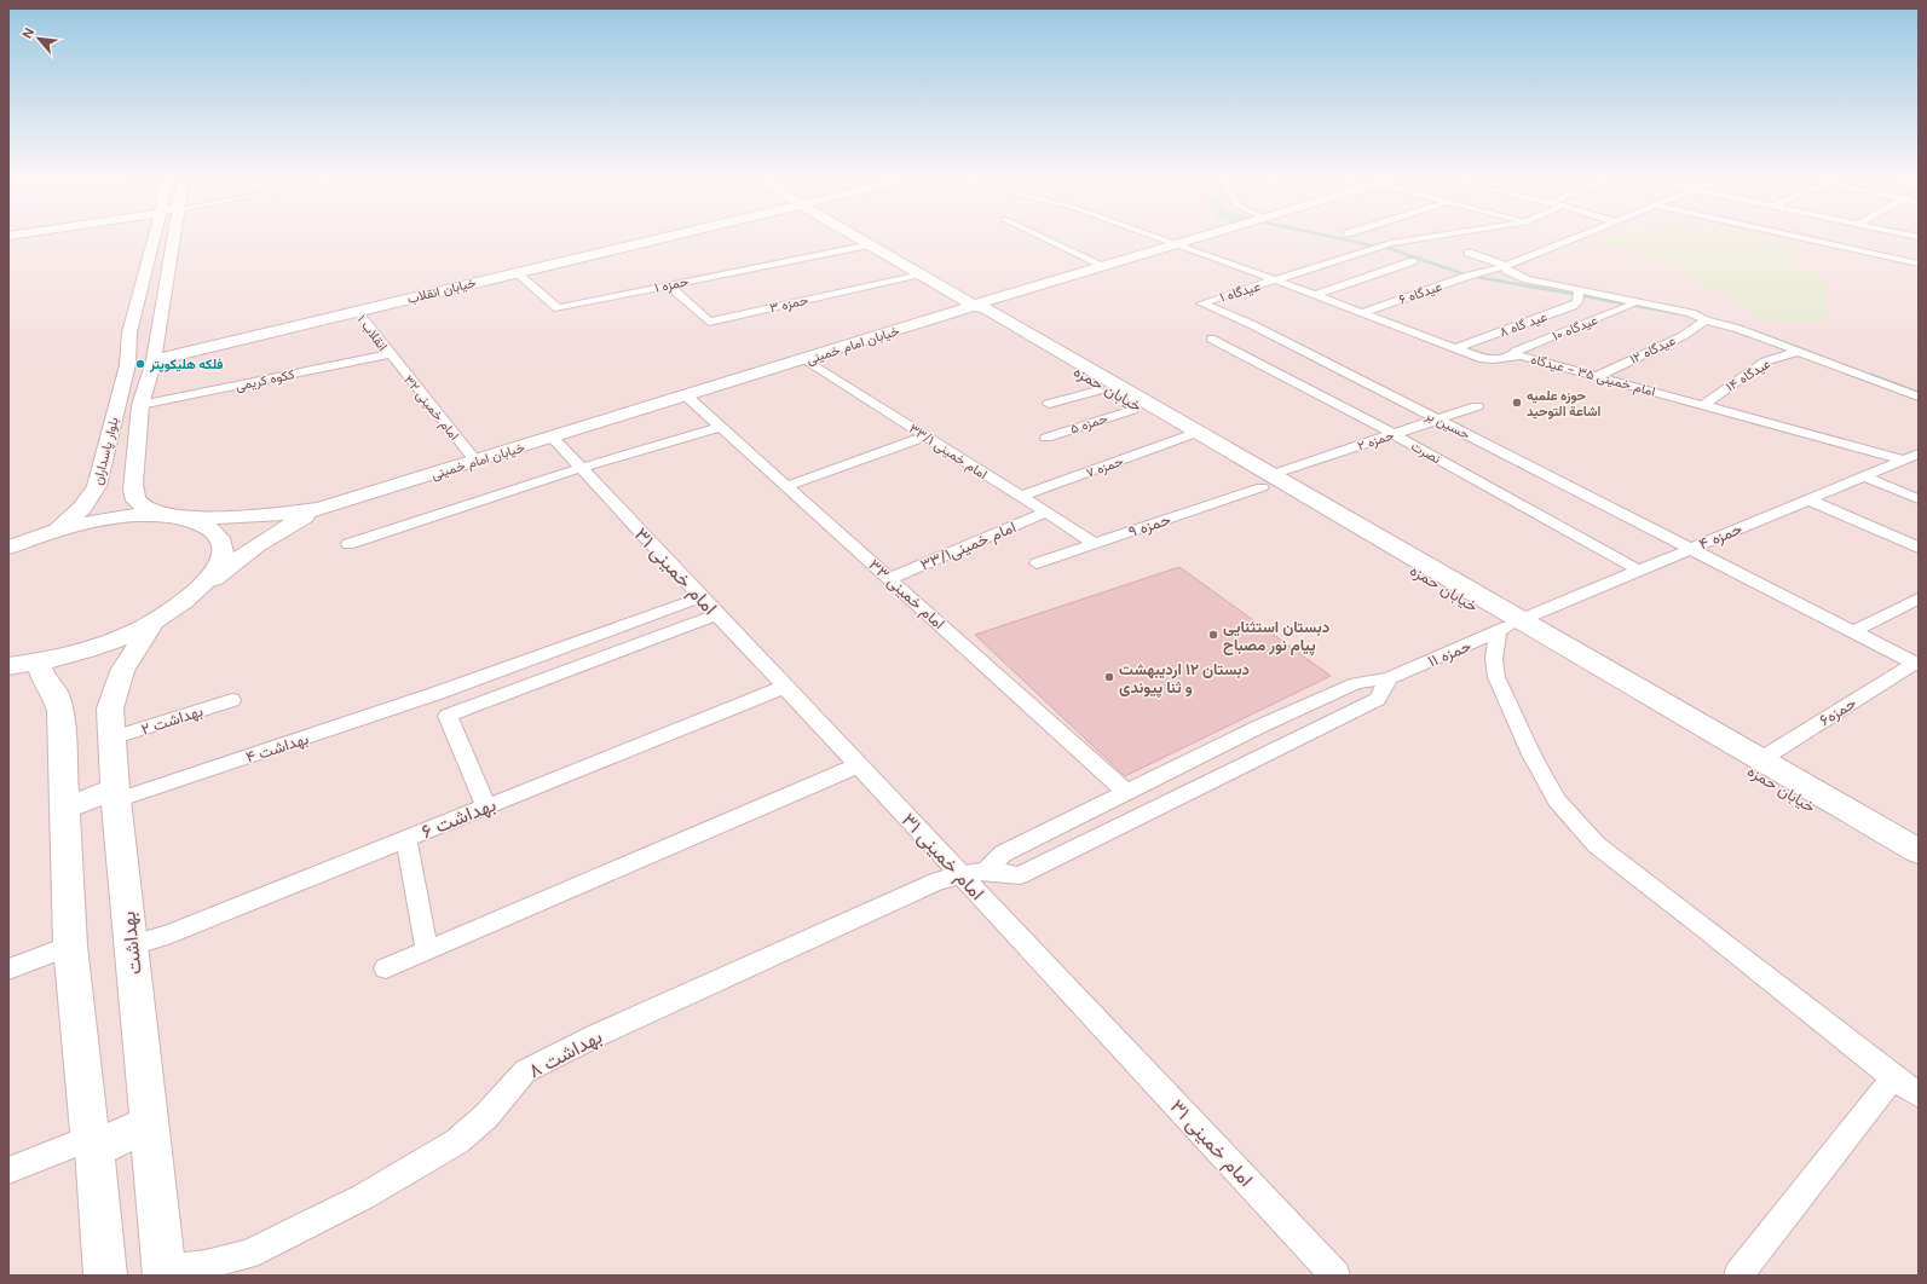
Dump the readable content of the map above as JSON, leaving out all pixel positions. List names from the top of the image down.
{
  "streets": {
    "main road": [
      "خیابان انقلاب",
      "خیابان امام خمینی",
      "خیابان حمزه",
      "بلوار پاسداران",
      "بهداشت"
    ],
    "street": [
      "حمزه ۱",
      "عیدگاه ۱",
      "عیدگاه ۶",
      "حمزه ۳",
      "عید گاه ۸",
      "عیدگاه ۱۰",
      "انقلاب ۱",
      "عیدگاه ۱۲",
      "امام خمینی ۳۵ - عیدگاه",
      "عیدگاه ۱۴",
      "ککوه کریمی",
      "امام خمینی ۳۲",
      "حمزه ۵",
      "حسین بر",
      "حمزه ۲",
      "امام خمینی ۳۳/۱",
      "نصرت",
      "حمزه ۷",
      "حمزه ۹",
      "حمزه ۴",
      "امام خمینی۳۳/۱",
      "امام خمینی ۳۱",
      "امام خمینی ۳۳",
      "حمزه ۱۱",
      "حمزه۶",
      "بهداشت ۲",
      "بهداشت ۴",
      "بهداشت ۶",
      "بهداشت ۸"
    ]
  },
  "crossings": [
    ["حمزه ۱", "خیابان انقلاب"],
    ["حمزه ۱", "حمزه ۳"],
    ["حمزه ۱", "خیابان حمزه"],
    ["خیابان انقلاب", "انقلاب ۱"],
    ["خیابان انقلاب", "بلوار پاسداران"],
    ["عیدگاه ۱", "امام خمینی ۳۵ - عیدگاه"],
    ["عیدگاه ۱", "حسین بر"],
    ["عیدگاه ۶", "امام خمینی ۳۵ - عیدگاه"],
    ["حمزه ۳", "خیابان حمزه"],
    ["عید گاه ۸", "امام خمینی ۳۵ - عیدگاه"],
    ["عیدگاه ۱۰", "امام خمینی ۳۵ - عیدگاه"],
    ["انقلاب ۱", "ککوه کریمی"],
    ["انقلاب ۱", "امام خمینی ۳۲"],
    ["خیابان امام خمینی", "امام خمینی ۳۵ - عیدگاه"],
    ["خیابان امام خمینی", "خیابان حمزه"],
    ["خیابان امام خمینی", "امام خمینی ۳۲"],
    ["خیابان امام خمینی", "امام خمینی ۳۳/۱"],
    ["خیابان امام خمینی", "امام خمینی ۳۱"],
    ["خیابان امام خمینی", "امام خمینی ۳۳"],
    ["عیدگاه ۱۲", "امام خمینی ۳۵ - عیدگاه"],
    ["امام خمینی ۳۵ - عیدگاه", "عیدگاه ۱۴"],
    ["امام خمینی ۳۵ - عیدگاه", "حمزه ۴"],
    ["ککوه کریمی", "امام خمینی ۳۲"],
    ["ککوه کریمی", "بلوار پاسداران"],
    ["خیابان حمزه", "حمزه ۲"],
    ["خیابان حمزه", "حمزه ۷"],
    ["خیابان حمزه", "حمزه ۹"],
    ["خیابان حمزه", "حمزه ۴"],
    ["خیابان حمزه", "حمزه ۱۱"],
    ["خیابان حمزه", "حمزه۶"],
    ["حسین بر", "حمزه ۲"],
    ["حسین بر", "حمزه ۴"],
    ["حسین بر", "حمزه۶"],
    ["حمزه ۲", "نصرت"],
    ["حمزه ۲", "حمزه ۹"],
    ["امام خمینی ۳۳/۱", "حمزه ۷"],
    ["امام خمینی ۳۳/۱", "حمزه ۹"],
    ["امام خمینی ۳۳/۱", "امام خمینی۳۳/۱"],
    ["نصرت", "حمزه ۴"],
    ["حمزه ۴", "حمزه ۱۱"],
    ["امام خمینی۳۳/۱", "امام خمینی ۳۳"],
    ["امام خمینی ۳۱", "بهداشت ۴"],
    ["امام خمینی ۳۱", "بهداشت ۶"],
    ["امام خمینی ۳۱", "بهداشت ۸"],
    ["امام خمینی ۳۳", "حمزه ۱۱"],
    ["حمزه ۱۱", "بهداشت ۸"],
    ["بهداشت ۲", "بهداشت"],
    ["بهداشت ۴", "بهداشت"],
    ["بهداشت ۶", "بهداشت"],
    ["بهداشت", "بهداشت ۸"]
  ],
  "places": [
    "فلکه هلیکوپتر",
    "حوزه علمیه اشاعة التوحید",
    "دبستان استثنایی پیام نور مصباح",
    "دبستان ۱۲ اردیبهشت و ثنا پیوندی"
  ],
  "north": "top left"
}
